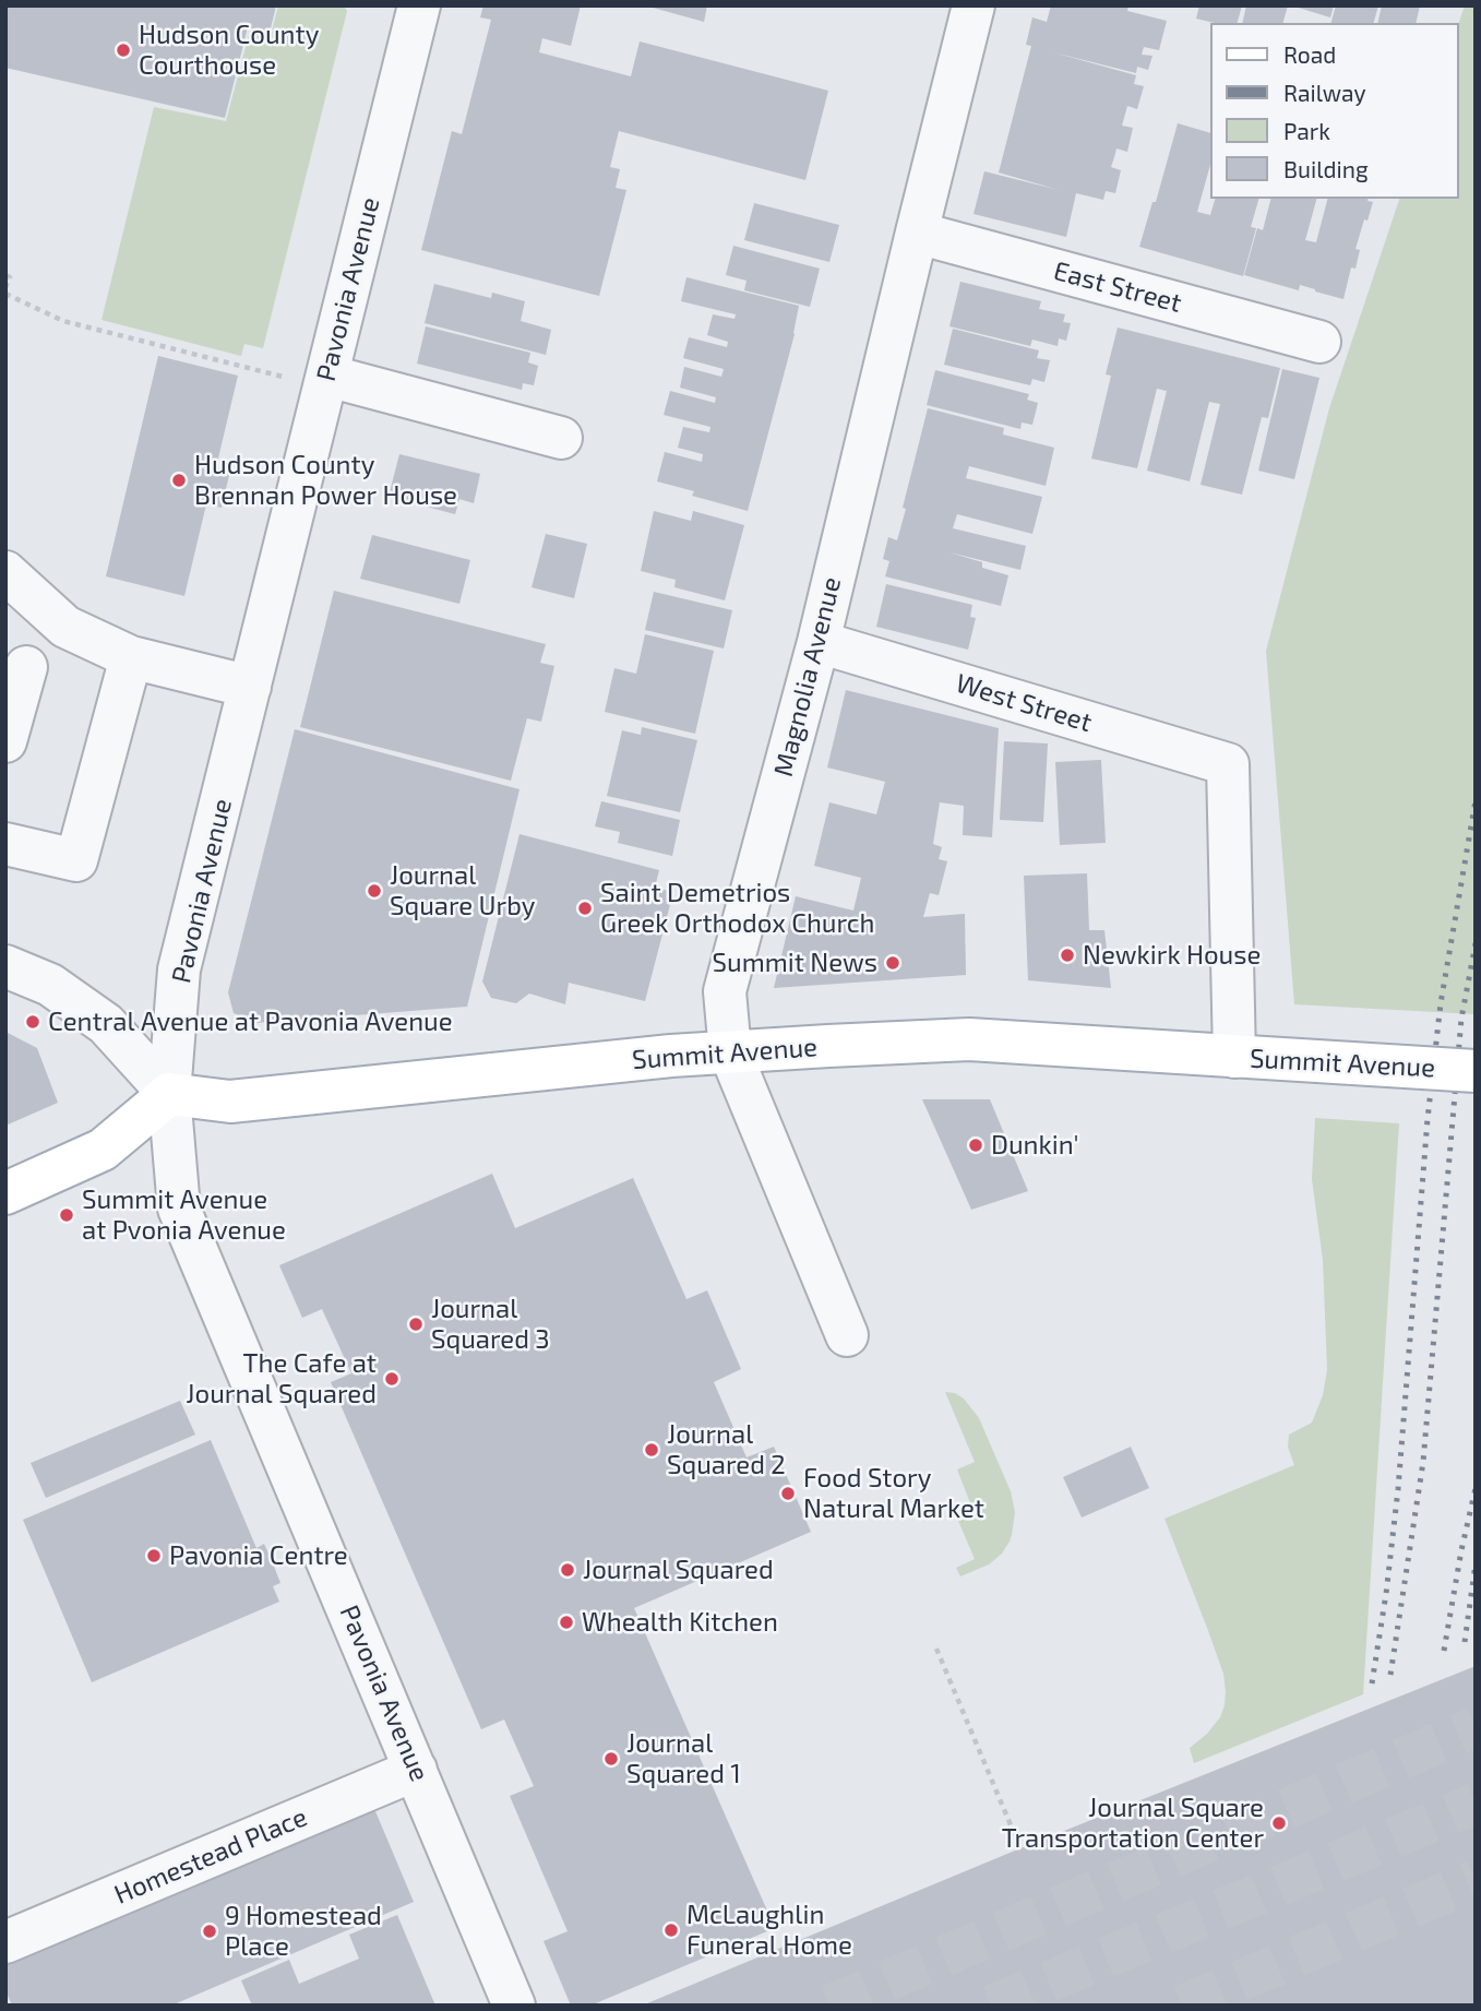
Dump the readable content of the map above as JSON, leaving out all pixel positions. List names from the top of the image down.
{
  "streets": {
    "main road": ["Summit Avenue"],
    "street": [
      "East Street",
      "Pavonia Avenue",
      "Magnolia Avenue",
      "West Street",
      "Homestead Place"
    ]
  },
  "crossings": [
    ["East Street", "Magnolia Avenue"],
    ["Pavonia Avenue", "Summit Avenue"],
    ["Pavonia Avenue", "Homestead Place"],
    ["Magnolia Avenue", "West Street"],
    ["Magnolia Avenue", "Summit Avenue"],
    ["West Street", "Summit Avenue"]
  ],
  "places": [
    "Hudson County Courthouse",
    "Hudson County Brennan Power House",
    "Journal Square Urby",
    "Saint Demetrios Greek Orthodox Church",
    "Newkirk House",
    "Summit News",
    "Central Avenue at Pavonia Avenue",
    "Dunkin'",
    "Summit Avenue at Pvonia Avenue",
    "Journal Squared 3",
    "The Cafe at Journal Squared",
    "Journal Squared 2",
    "Food Story Natural Market",
    "Pavonia Centre",
    "Journal Squared",
    "Whealth Kitchen",
    "Journal Squared 1",
    "Journal Square Transportation Center",
    "McLaughlin Funeral Home",
    "9 Homestead Place"
  ],
  "legend": [
    "Road",
    "Railway",
    "Park",
    "Building"
  ]
}
